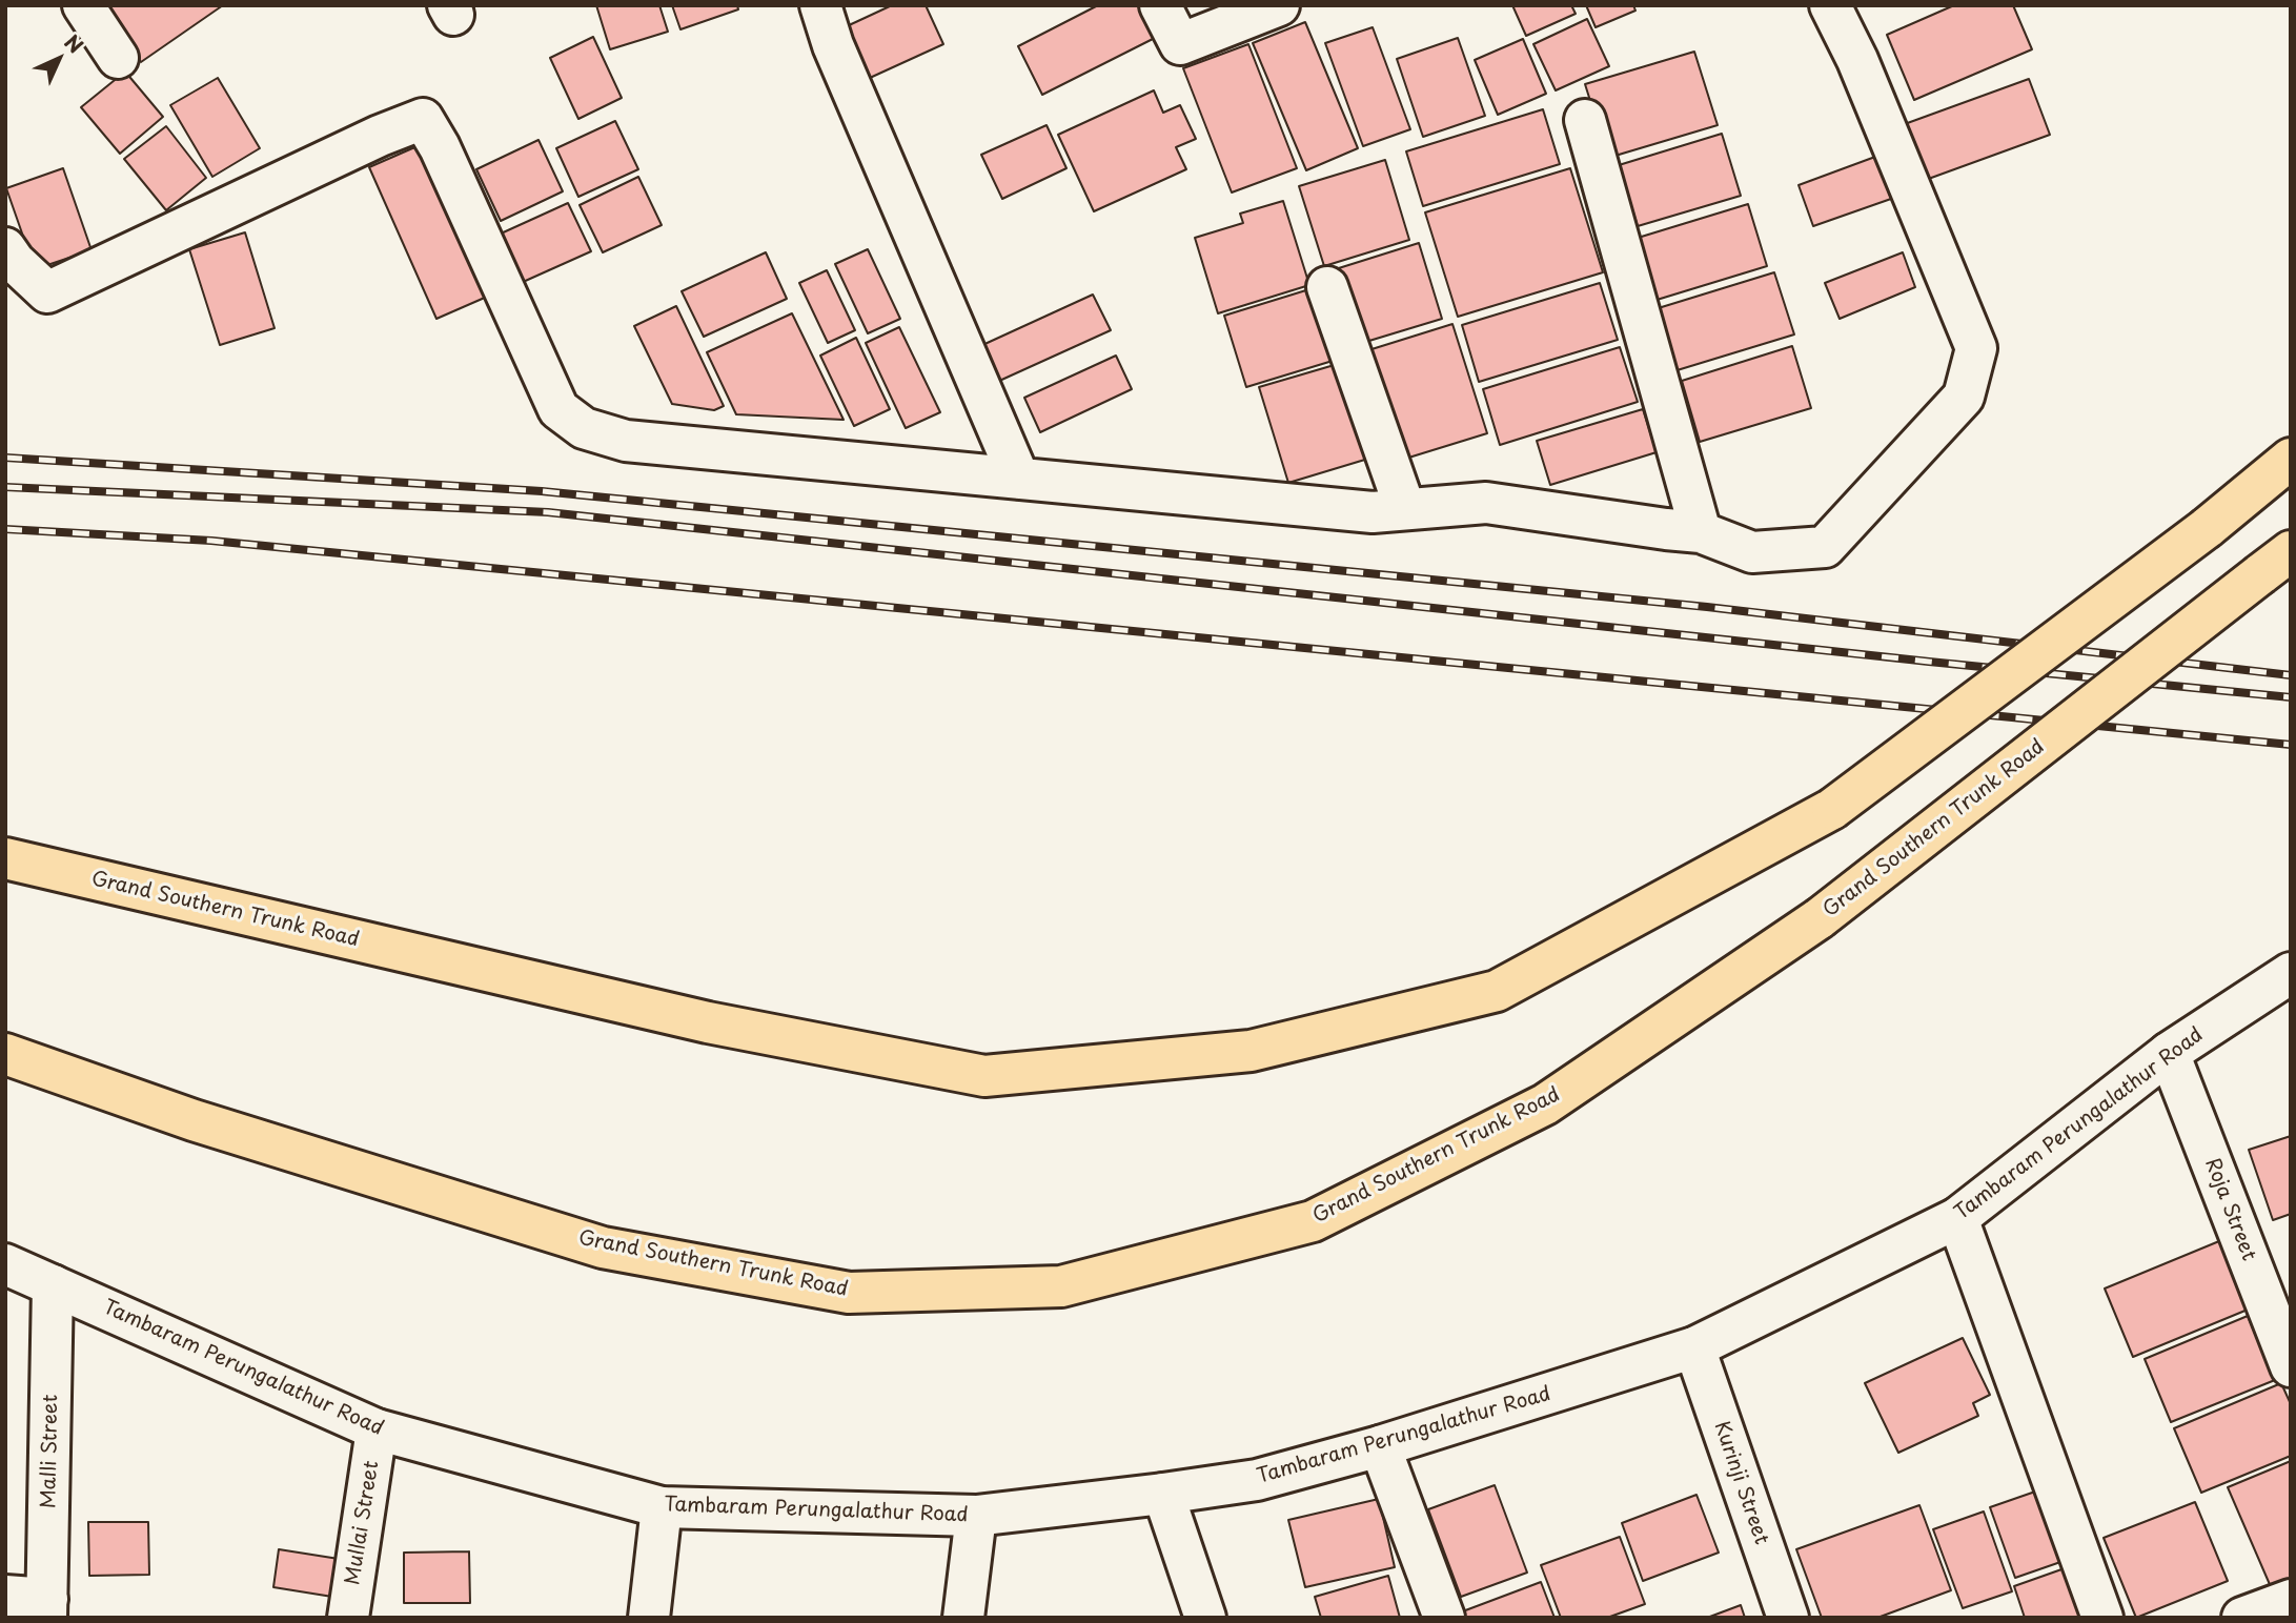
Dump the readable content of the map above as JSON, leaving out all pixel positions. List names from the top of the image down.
{
  "streets": {
    "highway": ["Grand Southern Trunk Road"],
    "street": [
      "Tambaram Perungalathur Road",
      "Roja Street",
      "Malli Street",
      "Kurinji Street",
      "Mullai Street"
    ]
  },
  "crossings": [
    ["Tambaram Perungalathur Road", "Roja Street"],
    ["Tambaram Perungalathur Road", "Malli Street"],
    ["Tambaram Perungalathur Road", "Kurinji Street"],
    ["Tambaram Perungalathur Road", "Mullai Street"]
  ],
  "north": "top right"
}
